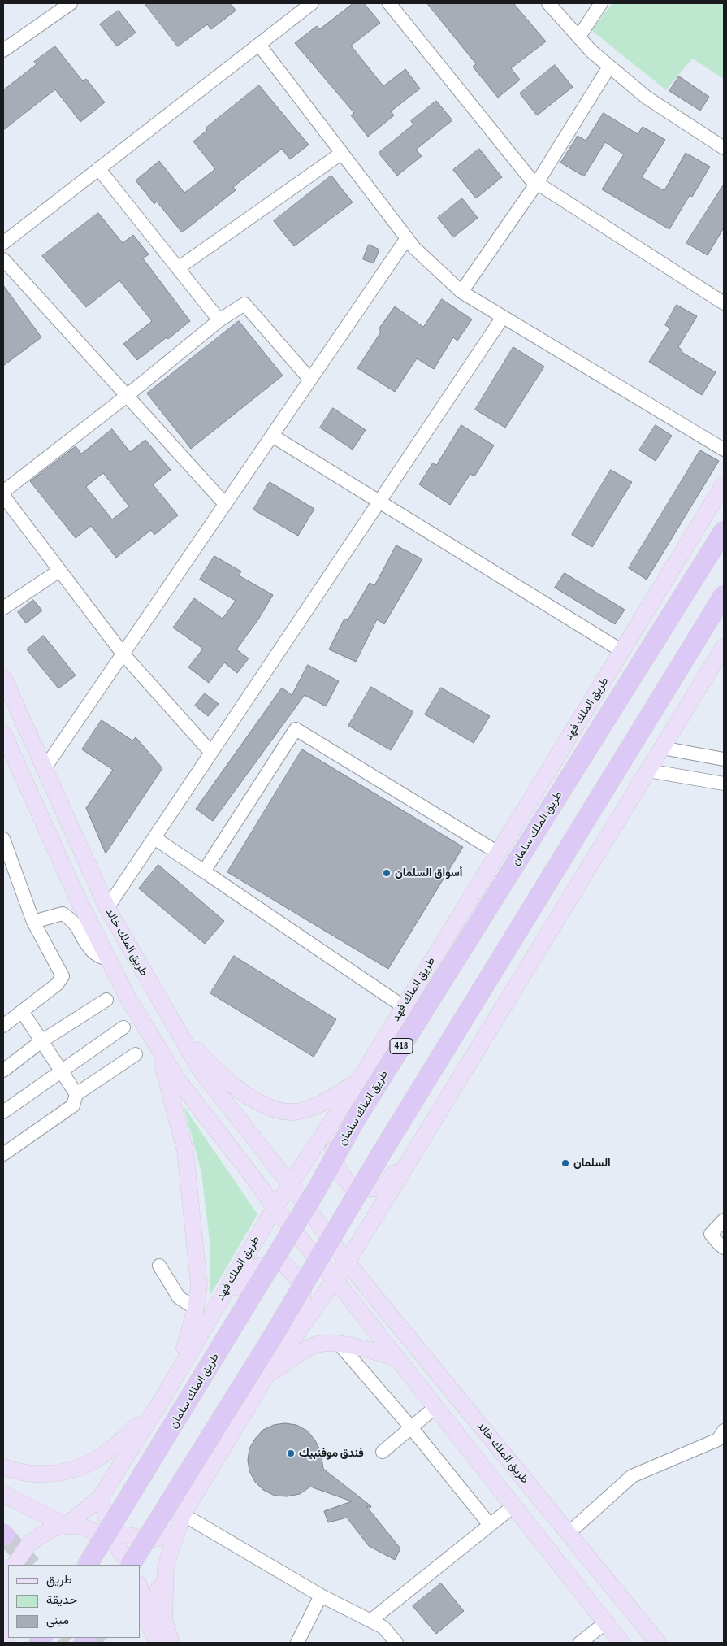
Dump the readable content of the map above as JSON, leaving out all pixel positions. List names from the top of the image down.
{
  "streets": {
    "highway": ["طريق الملك سلمان", "418"],
    "main road": ["طريق الملك فهد", "طريق الملك خالد"]
  },
  "crossings": [
    ["طريق الملك فهد", "طريق الملك خالد"]
  ],
  "places": ["أسواق السلمان", "السلمان", "فندق موفنبيك"],
  "legend": ["طريق", "حديقة", "مبنى"]
}
